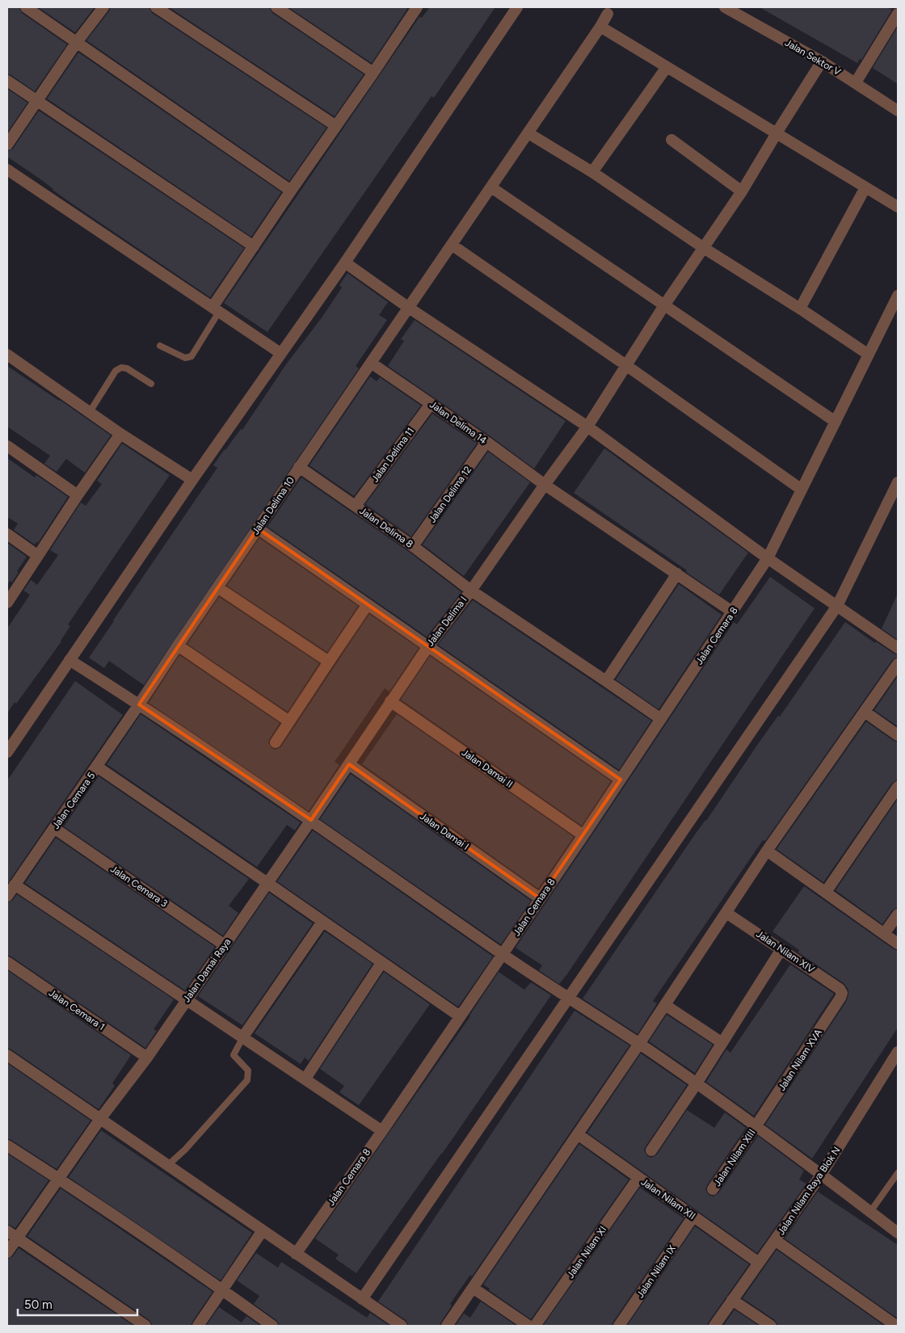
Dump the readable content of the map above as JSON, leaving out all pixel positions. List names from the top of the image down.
{
  "streets": {
    "street": [
      "Jalan Sektor V",
      "Jalan Delima 14",
      "Jalan Delima 11",
      "Jalan Delima 12",
      "Jalan Delima 10",
      "Jalan Delima 8",
      "Jalan Delima I",
      "Jalan Cemara 8",
      "Jalan Damai II",
      "Jalan Cemara 5",
      "Jalan Damai I",
      "Jalan Cemara 3",
      "Jalan Nilam XIV",
      "Jalan Damai Raya",
      "Jalan Cemara 1",
      "Jalan Nilam XVA",
      "Jalan Nilam XIII",
      "Jalan Nilam Raya Blok N",
      "Jalan Nilam XII",
      "Jalan Nilam XI",
      "Jalan Nilam IX"
    ]
  },
  "crossings": [
    ["Jalan Sektor V", "Jalan Delima I"],
    ["Jalan Delima 14", "Jalan Delima 11"],
    ["Jalan Delima 14", "Jalan Delima 12"],
    ["Jalan Delima 14", "Jalan Delima 10"],
    ["Jalan Delima 14", "Jalan Delima I"],
    ["Jalan Delima 14", "Jalan Cemara 8"],
    ["Jalan Delima 11", "Jalan Delima 8"],
    ["Jalan Delima 12", "Jalan Delima 8"],
    ["Jalan Delima 10", "Jalan Delima 8"],
    ["Jalan Delima 10", "Jalan Cemara 5"],
    ["Jalan Delima 8", "Jalan Delima I"],
    ["Jalan Delima 8", "Jalan Cemara 8"],
    ["Jalan Delima I", "Jalan Damai II"],
    ["Jalan Delima I", "Jalan Damai I"],
    ["Jalan Delima I", "Jalan Damai Raya"],
    ["Jalan Cemara 8", "Jalan Damai II"],
    ["Jalan Cemara 8", "Jalan Damai I"],
    ["Jalan Cemara 5", "Jalan Cemara 3"],
    ["Jalan Cemara 3", "Jalan Damai Raya"],
    ["Jalan Nilam XIV", "Jalan Nilam XVA"],
    ["Jalan Damai Raya", "Jalan Cemara 1"],
    ["Jalan Nilam XVA", "Jalan Nilam XIII"],
    ["Jalan Nilam Raya Blok N", "Jalan Nilam XII"],
    ["Jalan Nilam XII", "Jalan Nilam XI"],
    ["Jalan Nilam XII", "Jalan Nilam IX"]
  ],
  "scale_bar": "50 m"
}
